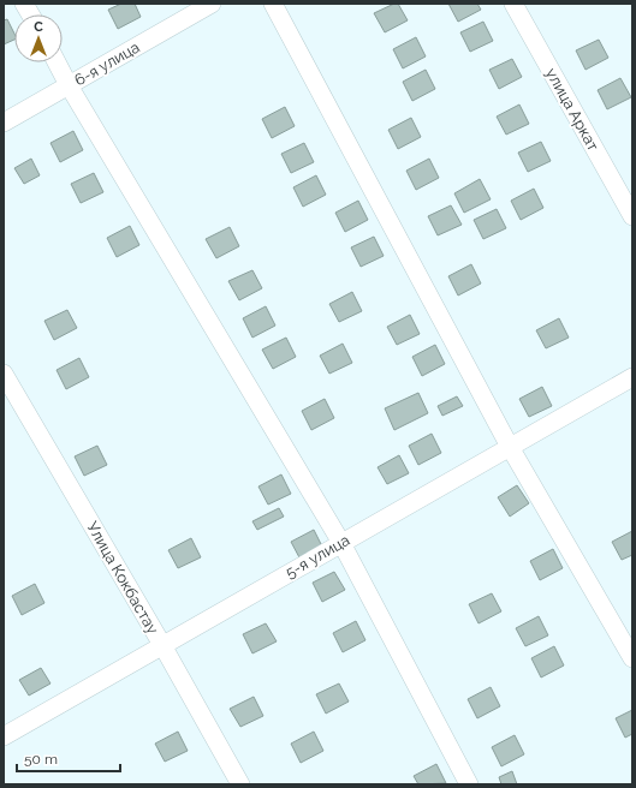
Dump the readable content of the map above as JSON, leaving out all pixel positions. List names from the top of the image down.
{
  "streets": {
    "street": [
      "6-я улица",
      "улица Аркат",
      "5-я улица",
      "Улица Кокбастау"
    ]
  },
  "crossings": [
    ["5-я улица", "Улица Кокбастау"]
  ],
  "scale_bar": "50 m",
  "north": "top"
}
